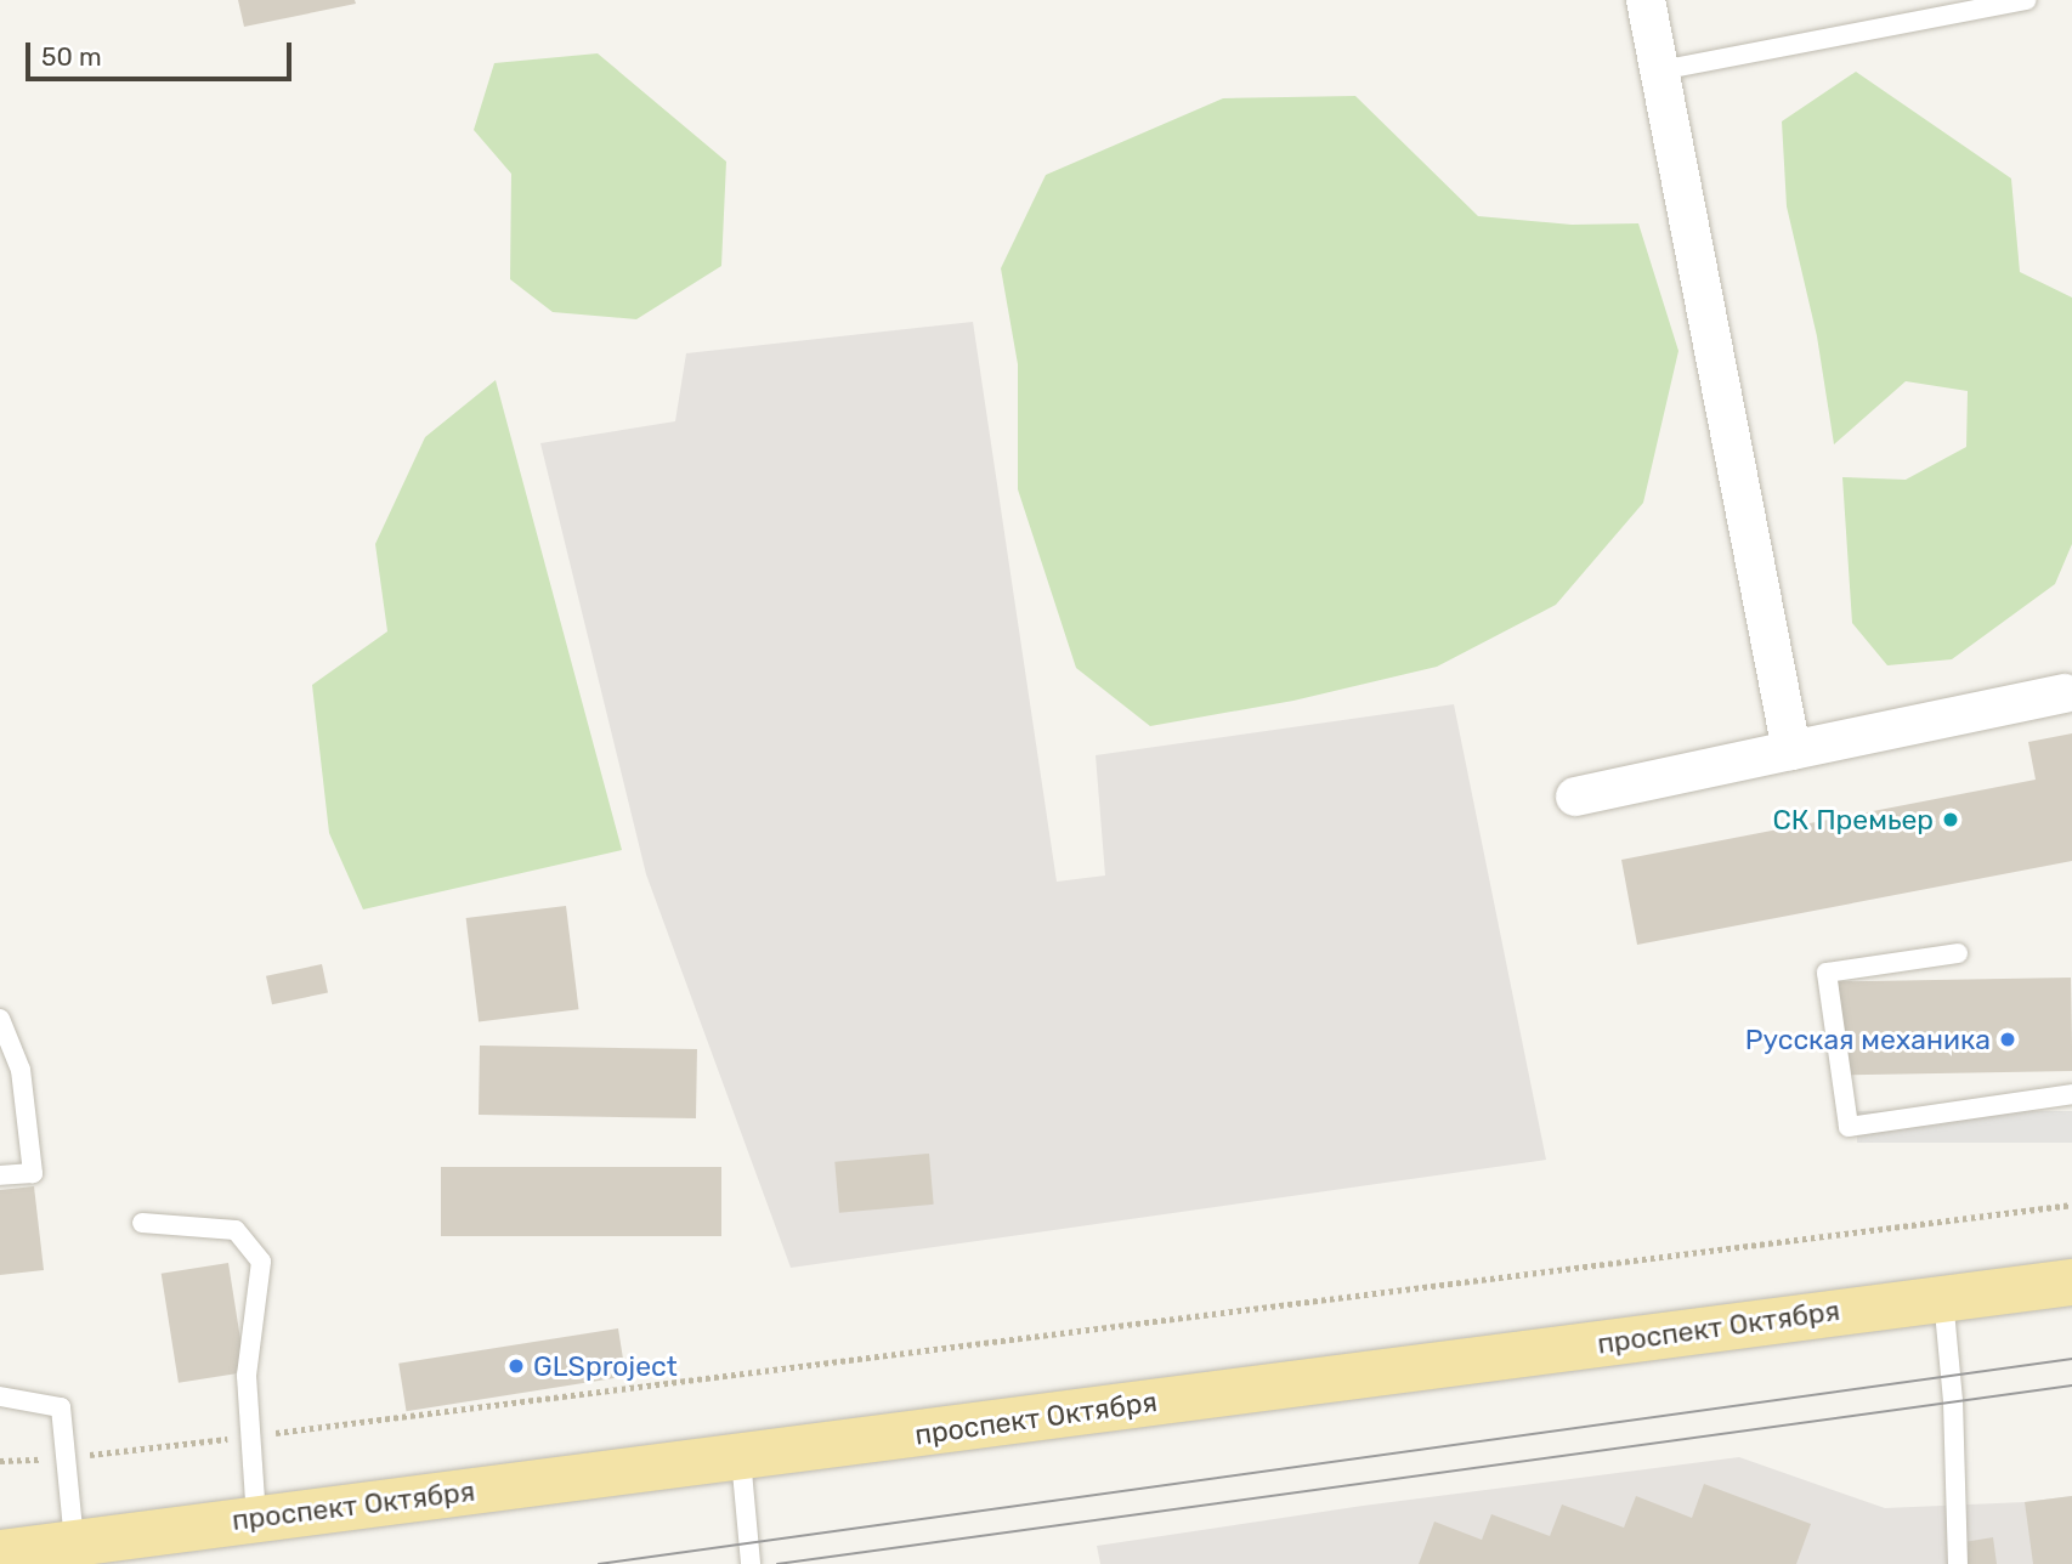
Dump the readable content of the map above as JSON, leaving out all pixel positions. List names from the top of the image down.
{
  "streets": {
    "main road": ["проспект Октября"]
  },
  "places": ["СК Премьер", "Русская механика", "GLSproject"],
  "scale_bar": "50 m"
}
